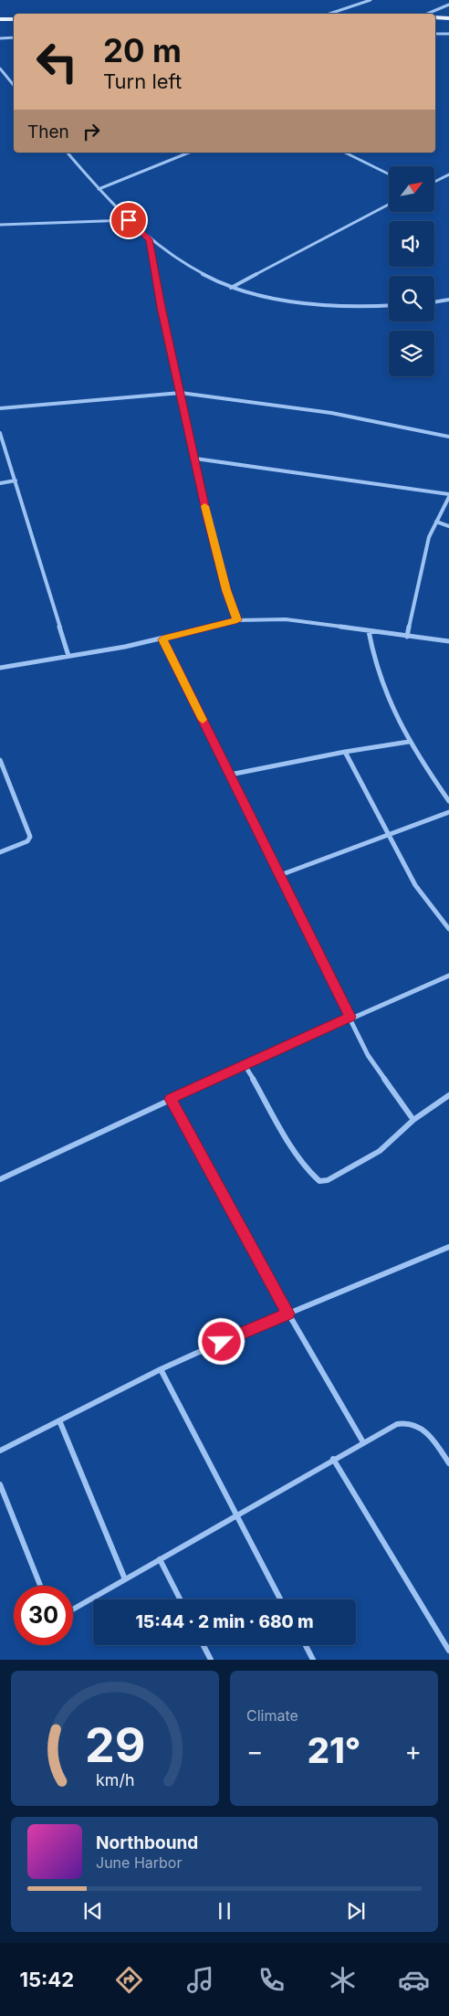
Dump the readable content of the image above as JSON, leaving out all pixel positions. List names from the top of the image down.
{
  "north": "top right",
  "page": {
    "turn": ["20 m", "Turn left"],
    "then": "Then",
    "limit": "30",
    "trip": "15:44 · 2 min · 680 m",
    "tile": "Climate",
    "heat": ["−", "21°", "+"],
    "song": ["Northbound", "June Harbor"],
    "tabs": "15:42",
    "gauge": ["29", "km/h"]
  }
}
